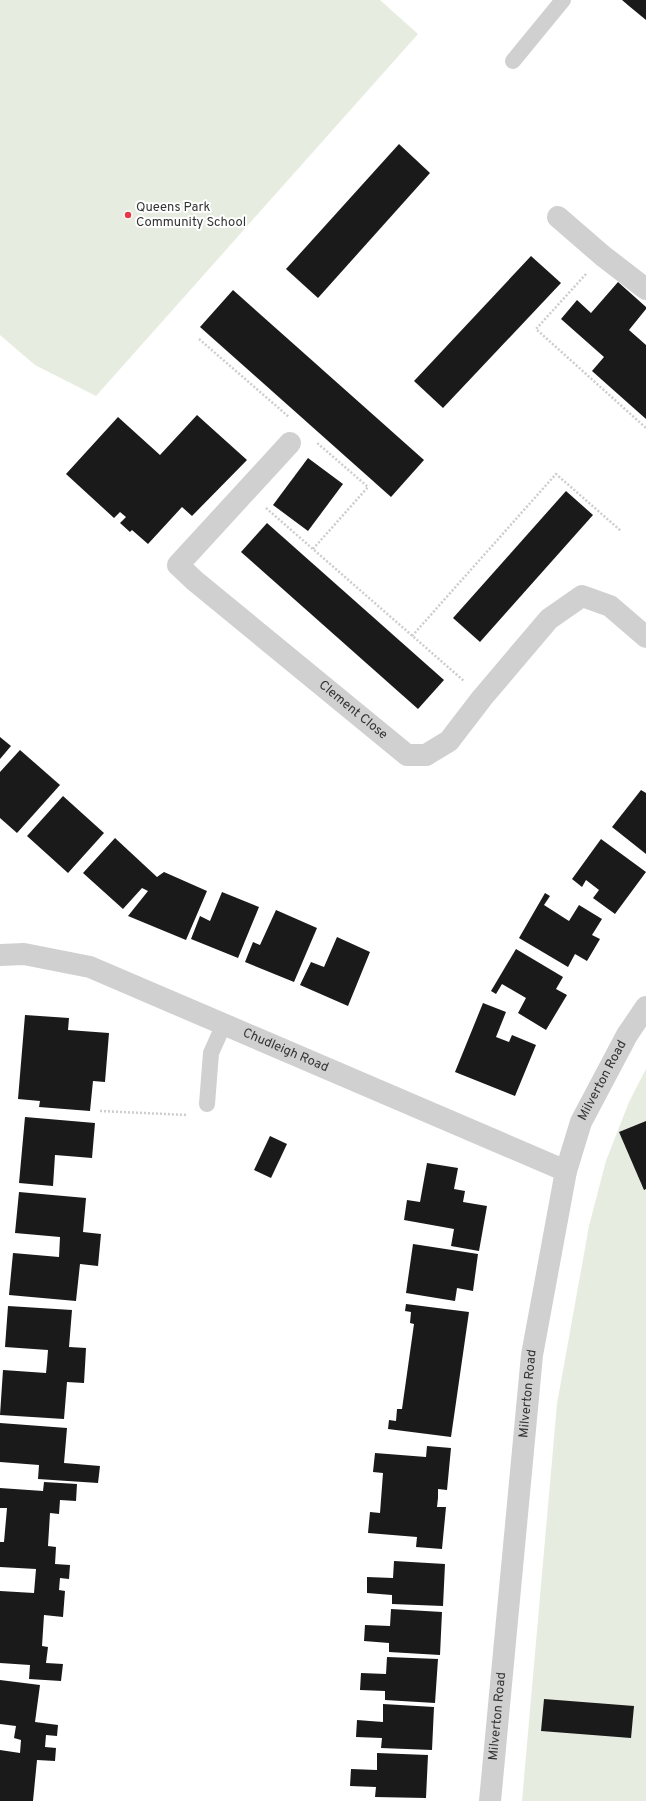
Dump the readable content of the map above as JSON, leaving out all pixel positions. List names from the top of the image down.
{
  "streets": {
    "street": ["Clement Close", "Chudleigh Road", "Milverton Road"]
  },
  "crossings": [
    ["Chudleigh Road", "Milverton Road"]
  ],
  "places": ["Queens Park Community School"]
}
